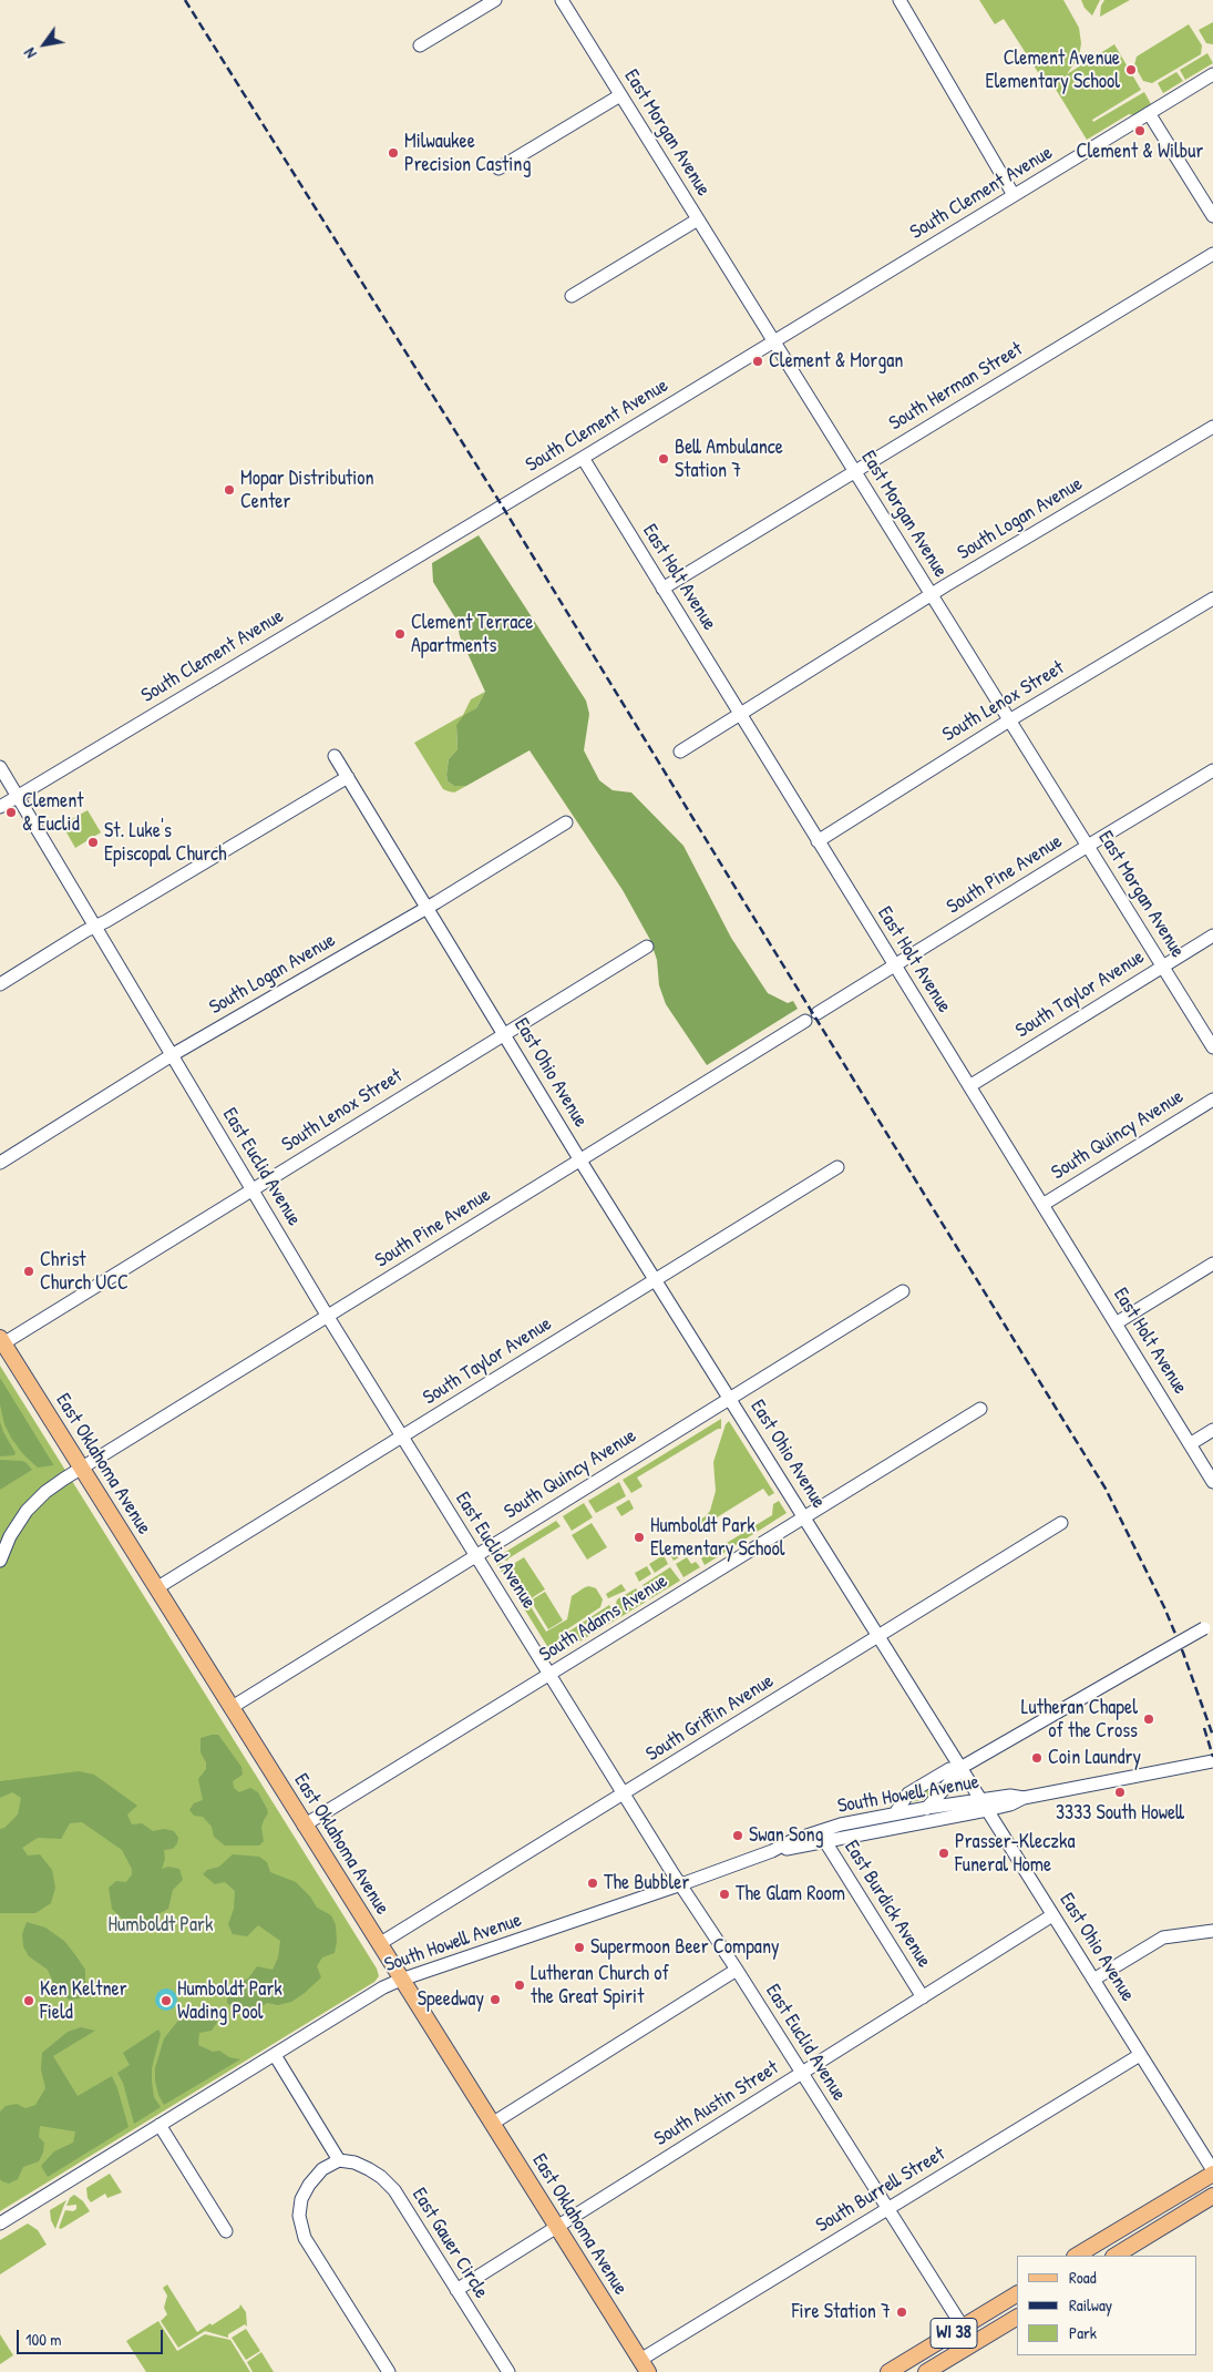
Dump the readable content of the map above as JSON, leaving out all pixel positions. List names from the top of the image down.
{
  "streets": {
    "main road": ["East Oklahoma Avenue", "WI 38"],
    "street": [
      "East Morgan Avenue",
      "South Clement Avenue",
      "South Herman Street",
      "South Logan Avenue",
      "East Holt Avenue",
      "South Lenox Street",
      "South Pine Avenue",
      "South Taylor Avenue",
      "East Ohio Avenue",
      "South Quincy Avenue",
      "East Euclid Avenue",
      "South Adams Avenue",
      "South Griffin Avenue",
      "South Howell Avenue",
      "East Burdick Avenue",
      "South Austin Street",
      "South Burrell Street",
      "East Gauer Circle"
    ]
  },
  "crossings": [
    ["East Morgan Avenue", "South Clement Avenue"],
    ["East Morgan Avenue", "South Herman Street"],
    ["East Morgan Avenue", "South Logan Avenue"],
    ["East Morgan Avenue", "South Lenox Street"],
    ["East Morgan Avenue", "South Pine Avenue"],
    ["East Morgan Avenue", "South Taylor Avenue"],
    ["South Clement Avenue", "East Holt Avenue"],
    ["South Clement Avenue", "East Euclid Avenue"],
    ["South Herman Street", "East Holt Avenue"],
    ["South Logan Avenue", "East Holt Avenue"],
    ["South Logan Avenue", "East Ohio Avenue"],
    ["South Logan Avenue", "East Euclid Avenue"],
    ["East Holt Avenue", "South Lenox Street"],
    ["East Holt Avenue", "South Pine Avenue"],
    ["East Holt Avenue", "South Taylor Avenue"],
    ["East Holt Avenue", "South Quincy Avenue"],
    ["South Lenox Street", "East Ohio Avenue"],
    ["South Lenox Street", "East Euclid Avenue"],
    ["South Lenox Street", "East Oklahoma Avenue"],
    ["South Pine Avenue", "East Ohio Avenue"],
    ["South Pine Avenue", "East Euclid Avenue"],
    ["South Pine Avenue", "East Oklahoma Avenue"],
    ["South Taylor Avenue", "East Ohio Avenue"],
    ["South Taylor Avenue", "East Euclid Avenue"],
    ["South Taylor Avenue", "East Oklahoma Avenue"],
    ["East Ohio Avenue", "South Quincy Avenue"],
    ["East Ohio Avenue", "South Adams Avenue"],
    ["East Ohio Avenue", "South Griffin Avenue"],
    ["East Ohio Avenue", "South Howell Avenue"],
    ["East Ohio Avenue", "South Austin Street"],
    ["East Ohio Avenue", "South Burrell Street"],
    ["South Quincy Avenue", "East Euclid Avenue"],
    ["South Quincy Avenue", "East Oklahoma Avenue"],
    ["East Euclid Avenue", "South Adams Avenue"],
    ["East Euclid Avenue", "South Griffin Avenue"],
    ["East Euclid Avenue", "South Howell Avenue"],
    ["East Euclid Avenue", "South Austin Street"],
    ["East Euclid Avenue", "South Burrell Street"],
    ["East Euclid Avenue", "WI 38"],
    ["East Oklahoma Avenue", "South Adams Avenue"],
    ["East Oklahoma Avenue", "South Griffin Avenue"],
    ["East Oklahoma Avenue", "South Howell Avenue"],
    ["East Oklahoma Avenue", "South Austin Street"],
    ["East Oklahoma Avenue", "South Burrell Street"],
    ["South Howell Avenue", "East Burdick Avenue"],
    ["East Burdick Avenue", "South Austin Street"],
    ["South Austin Street", "East Gauer Circle"]
  ],
  "parks": ["Humboldt Park"],
  "places": [
    "Clement Avenue Elementary School",
    "Clement & Wilbur",
    "Milwaukee Precision Casting",
    "Clement & Morgan",
    "Bell Ambulance Station 7",
    "Mopar Distribution Center",
    "Clement Terrace Apartments",
    "Clement & Euclid",
    "St. Luke's Episcopal Church",
    "Christ Church UCC",
    "Humboldt Park Elementary School",
    "Lutheran Chapel of the Cross",
    "Coin Laundry",
    "3333 South Howell",
    "Swan Song",
    "Prasser-Kleczka Funeral Home",
    "The Bubbler",
    "The Glam Room",
    "Supermoon Beer Company",
    "Lutheran Church of the Great Spirit",
    "Speedway",
    "Ken Keltner Field",
    "Humboldt Park Wading Pool",
    "Fire Station 7"
  ],
  "legend": ["Road", "Railway", "Park"],
  "scale_bar": "100 m",
  "north": "bottom left"
}
